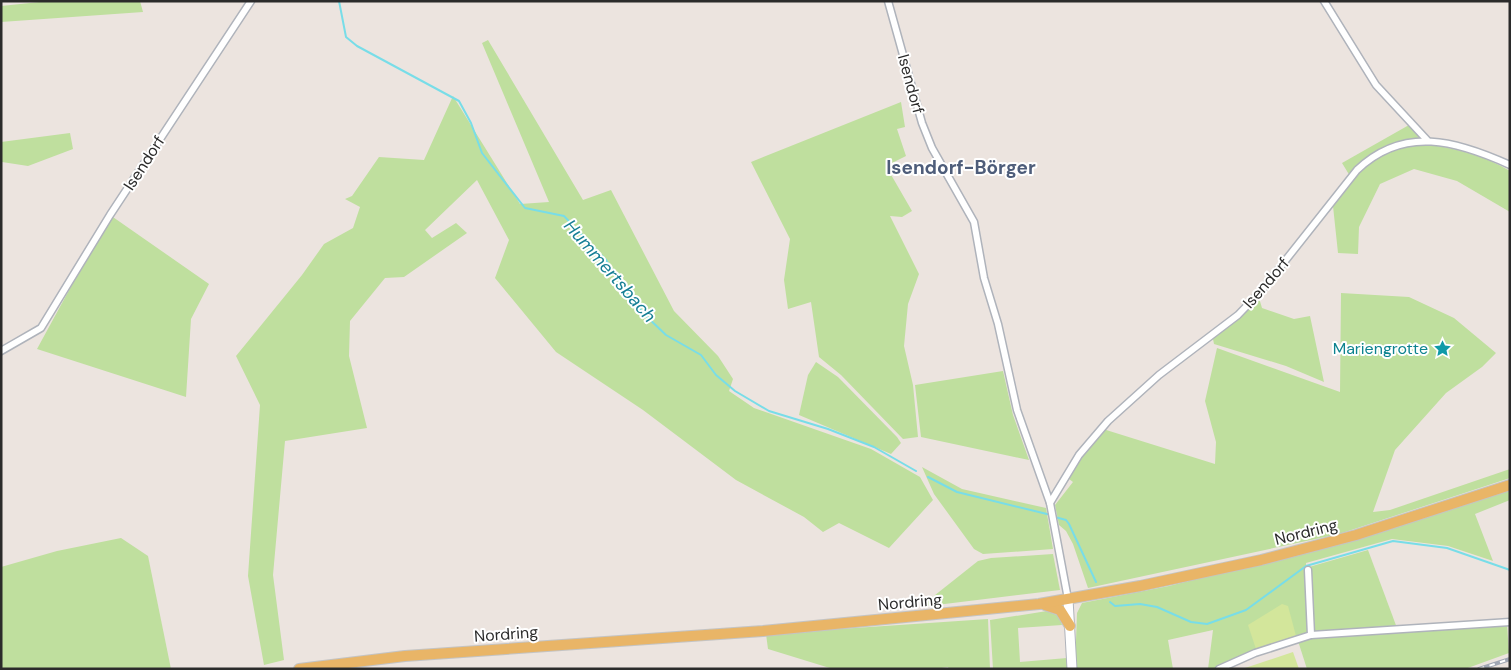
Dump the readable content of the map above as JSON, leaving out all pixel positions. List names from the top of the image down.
{
  "streets": {
    "main road": ["Nordring"],
    "street": ["Isendorf"]
  },
  "crossings": [
    ["Isendorf", "Nordring"]
  ],
  "districts": ["Isendorf-Börger"],
  "water": ["Hummertsbach"],
  "places": {
    "place": ["Mariengrotte"]
  }
}
